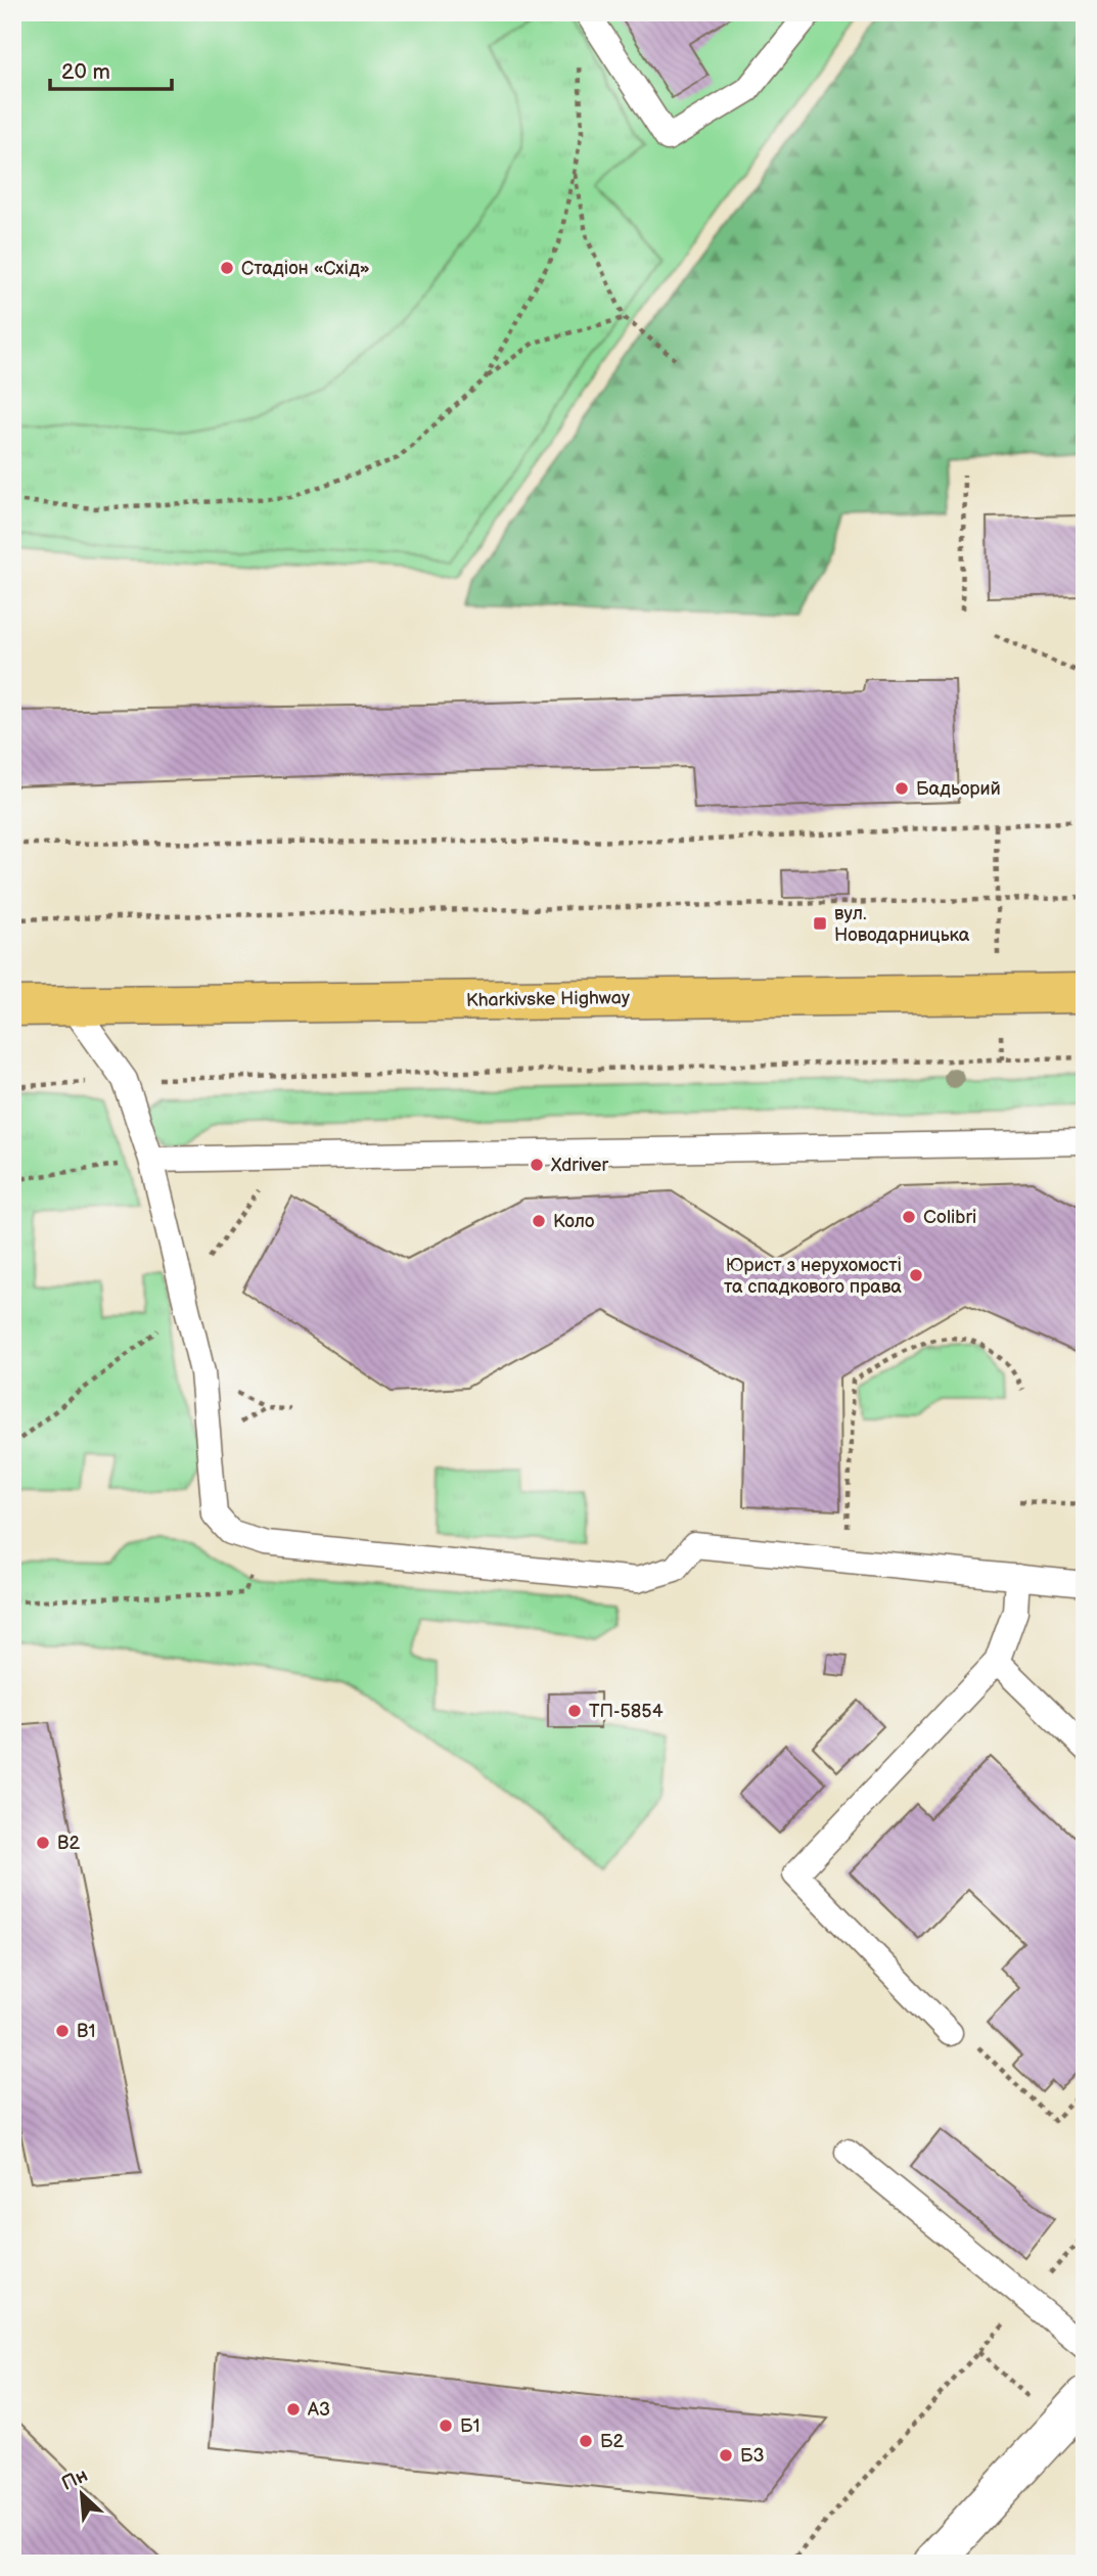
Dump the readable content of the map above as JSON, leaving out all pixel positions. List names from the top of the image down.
{
  "streets": {
    "main road": ["Kharkivske Highway"]
  },
  "places": {
    "other": [
      "Стадіон «Схід»",
      "Бадьорий",
      "Xdriver",
      "Colibri",
      "Коло",
      "Юрист з нерухомості та спадкового права",
      "ТП-5854",
      "В2",
      "В1",
      "А3",
      "Б1",
      "Б2",
      "Б3"
    ],
    "transit": ["вул. Новодарницька"]
  },
  "scale_bar": "20 m",
  "north": "top left"
}
